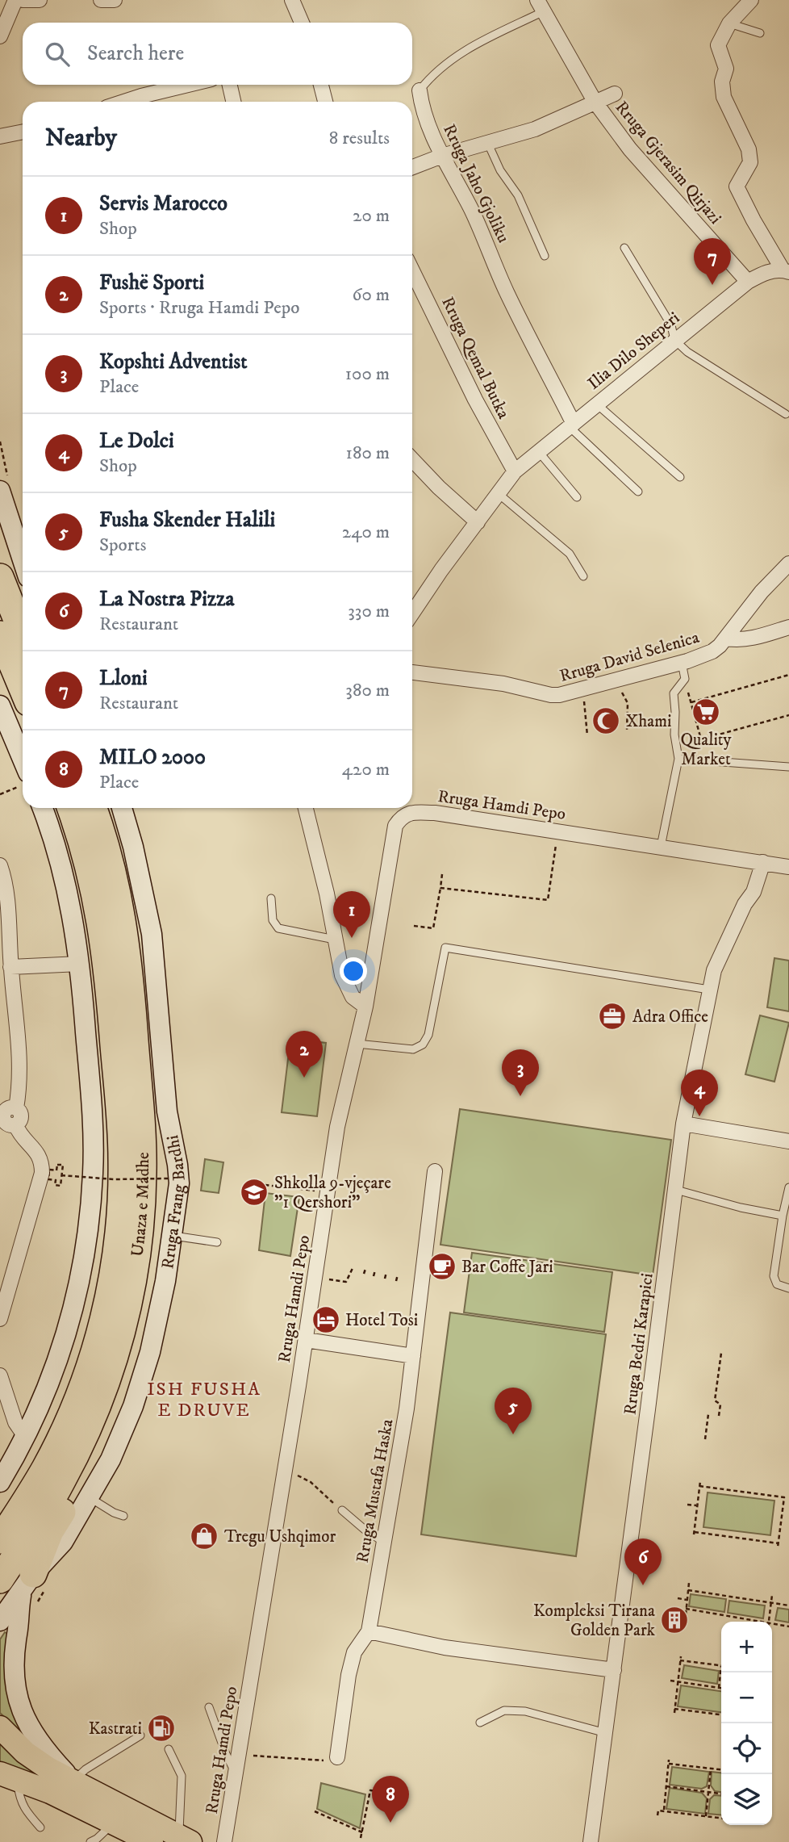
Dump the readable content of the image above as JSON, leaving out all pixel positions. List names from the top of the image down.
{
  "streets": {
    "highway": ["Unaza e Madhe"],
    "main road": ["Rruga Frang Bardhi"],
    "street": [
      "Rruga Gjerasim Qirjazi",
      "Rruga Jaho Gjoliku",
      "Ilia Dilo Sheperi",
      "Rruga Qemal Butka",
      "Rruga David Selenica",
      "Rruga Hamdi Pepo",
      "Rruga Bedri Karapici",
      "Rruga Mustafa Haska"
    ]
  },
  "crossings": [
    ["Rruga Gjerasim Qirjazi", "Rruga Jaho Gjoliku"],
    ["Rruga Gjerasim Qirjazi", "Ilia Dilo Sheperi"],
    ["Rruga Jaho Gjoliku", "Ilia Dilo Sheperi"],
    ["Ilia Dilo Sheperi", "Rruga Qemal Butka"],
    ["Rruga Hamdi Pepo", "Rruga Bedri Karapici"],
    ["Rruga Frang Bardhi", "Unaza e Madhe"]
  ],
  "districts": ["ISH FUSHA E DRUVE"],
  "places": {
    "supermarket": ["Quality Market"],
    "mosque": ["Xhami"],
    "office": ["Adra Office"],
    "school or university": ["Shkolla 9-vjeçare \"1 Qershori\""],
    "cafe": ["Bar Coffe Jari"],
    "hotel": ["Hotel Tosi"],
    "shop": ["Tregu Ushqimor"],
    "building": ["Kompleksi Tirana Golden Park"],
    "fuel station": ["Kastrati"]
  },
  "page": {
    "search": "Search here",
    "heading": ["Nearby", "8 results"],
    "list": [
      {
        "mark": "1",
        "name": "Servis Marocco",
        "note": "Shop",
        "value": "20 m"
      },
      {
        "mark": "2",
        "name": "Fushë Sporti",
        "note": "Sports · Rruga Hamdi Pepo",
        "value": "60 m"
      },
      {
        "mark": "3",
        "name": "Kopshti Adventist",
        "note": "Place",
        "value": "100 m"
      },
      {
        "mark": "4",
        "name": "Le Dolci",
        "note": "Shop",
        "value": "180 m"
      },
      {
        "mark": "5",
        "name": "Fusha Skender Halili",
        "note": "Sports",
        "value": "240 m"
      },
      {
        "mark": "6",
        "name": "La Nostra Pizza",
        "note": "Restaurant",
        "value": "330 m"
      },
      {
        "mark": "7",
        "name": "Lloni",
        "note": "Restaurant",
        "value": "380 m"
      },
      {
        "mark": "8",
        "name": "MILO 2000",
        "note": "Place",
        "value": "420 m"
      }
    ],
    "pins": [
      "7",
      "1",
      "2",
      "3",
      "4",
      "5",
      "6",
      "8"
    ],
    "map_buttons": ["+", "−"]
  }
}
